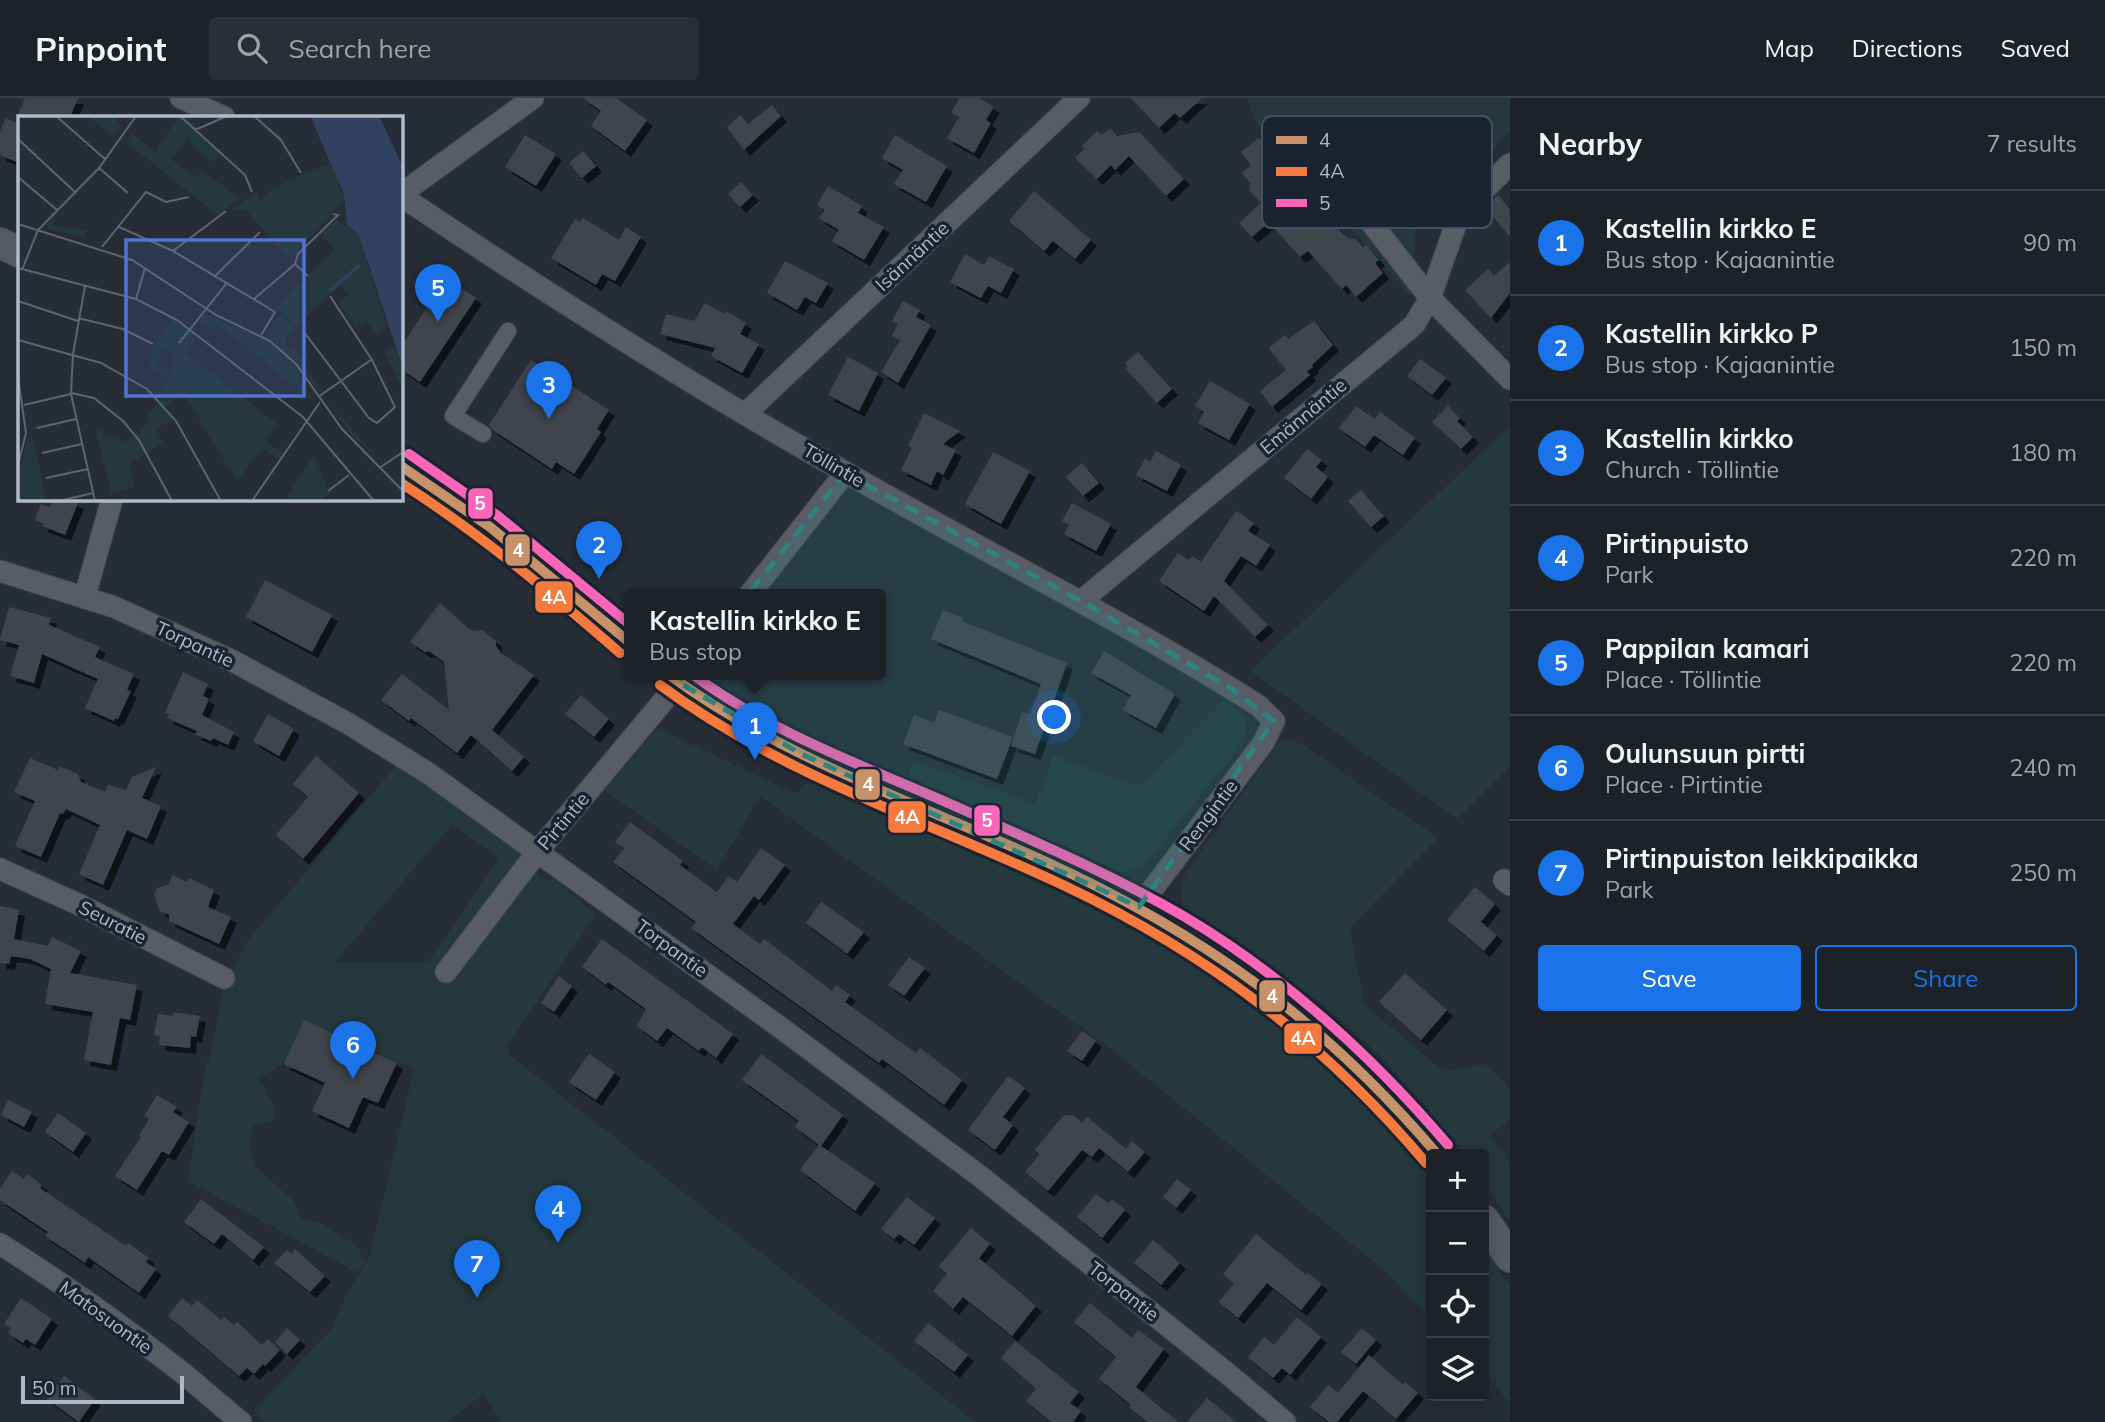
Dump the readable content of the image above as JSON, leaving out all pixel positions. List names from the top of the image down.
{
  "streets": {
    "street": [
      "Isännäntie",
      "Emännäntie",
      "Töllintie",
      "Torpantie",
      "Rengintie",
      "Pirtintie",
      "Seuratie",
      "Matosuontie"
    ]
  },
  "crossings": [
    ["Isännäntie", "Töllintie"],
    ["Emännäntie", "Töllintie"],
    ["Töllintie", "Rengintie"],
    ["Torpantie", "Pirtintie"]
  ],
  "lines": ["transit line 5", "transit line 4", "transit line 4A"],
  "legend": ["4", "4A", "5"],
  "scale_bar": "50 m",
  "page": {
    "header": "Pinpoint",
    "search": "Search here",
    "nav": ["Map", "Directions", "Saved"],
    "heading": ["Nearby", "7 results"],
    "list": [
      {
        "mark": "1",
        "name": "Kastellin kirkko E",
        "note": "Bus stop · Kajaanintie",
        "value": "90 m"
      },
      {
        "mark": "2",
        "name": "Kastellin kirkko P",
        "note": "Bus stop · Kajaanintie",
        "value": "150 m"
      },
      {
        "mark": "3",
        "name": "Kastellin kirkko",
        "note": "Church · Töllintie",
        "value": "180 m"
      },
      {
        "mark": "4",
        "name": "Pirtinpuisto",
        "note": "Park",
        "value": "220 m"
      },
      {
        "mark": "5",
        "name": "Pappilan kamari",
        "note": "Place · Töllintie",
        "value": "220 m"
      },
      {
        "mark": "6",
        "name": "Oulunsuun pirtti",
        "note": "Place · Pirtintie",
        "value": "240 m"
      },
      {
        "mark": "7",
        "name": "Pirtinpuiston leikkipaikka",
        "note": "Park",
        "value": "250 m"
      }
    ],
    "pins": [
      "5",
      "3",
      "2",
      "1",
      "6",
      "4",
      "7"
    ],
    "popup": ["Kastellin kirkko E", "Bus stop"],
    "buttons": ["Save", "Share"],
    "map_buttons": ["+", "−"],
    "scale": "50 m"
  }
}
